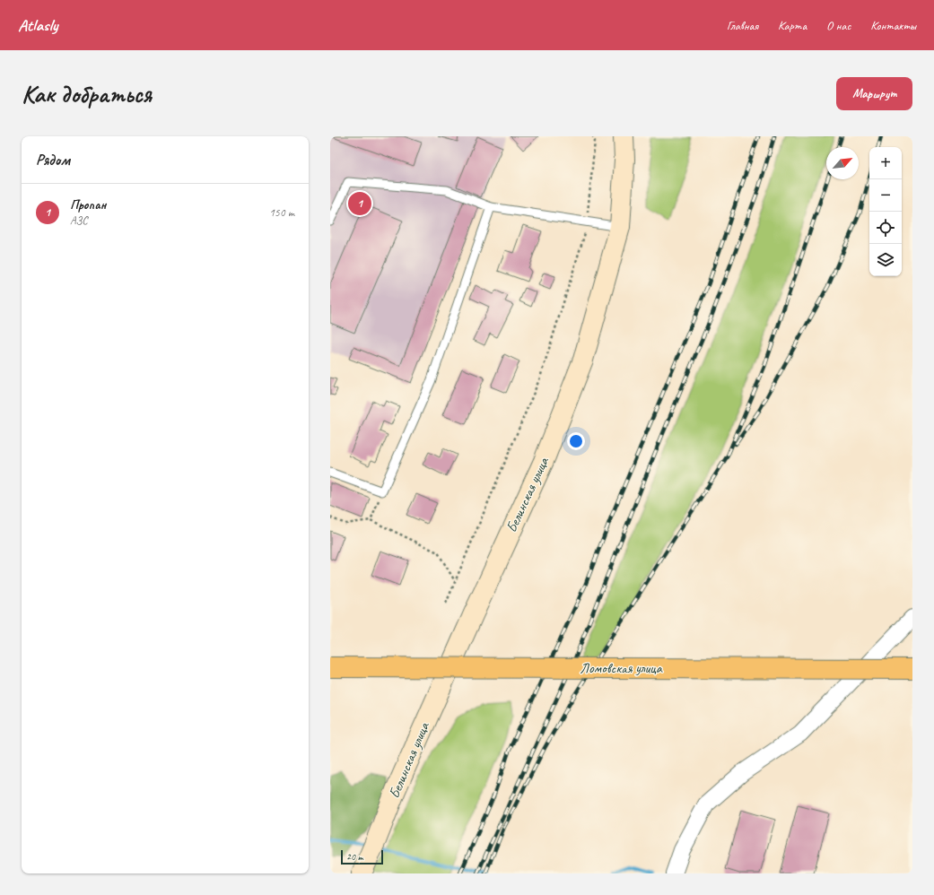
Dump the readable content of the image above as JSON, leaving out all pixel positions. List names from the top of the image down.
{
  "streets": {
    "main road": ["Белинская улица", "Ломовская улица"]
  },
  "scale_bar": "20 m",
  "north": "top right",
  "page": {
    "header": "Atlasly",
    "nav": [
      "Главная",
      "Карта",
      "О нас",
      "Контакты"
    ],
    "buttons": "Маршрут",
    "title": "Как добраться",
    "heading": "Рядом",
    "map_buttons": ["+", "−"],
    "list": [
      {
        "mark": "1",
        "name": "Пропан",
        "note": "АЗС",
        "value": "150 m"
      }
    ],
    "pins": "1",
    "scale": "20 m"
  }
}
